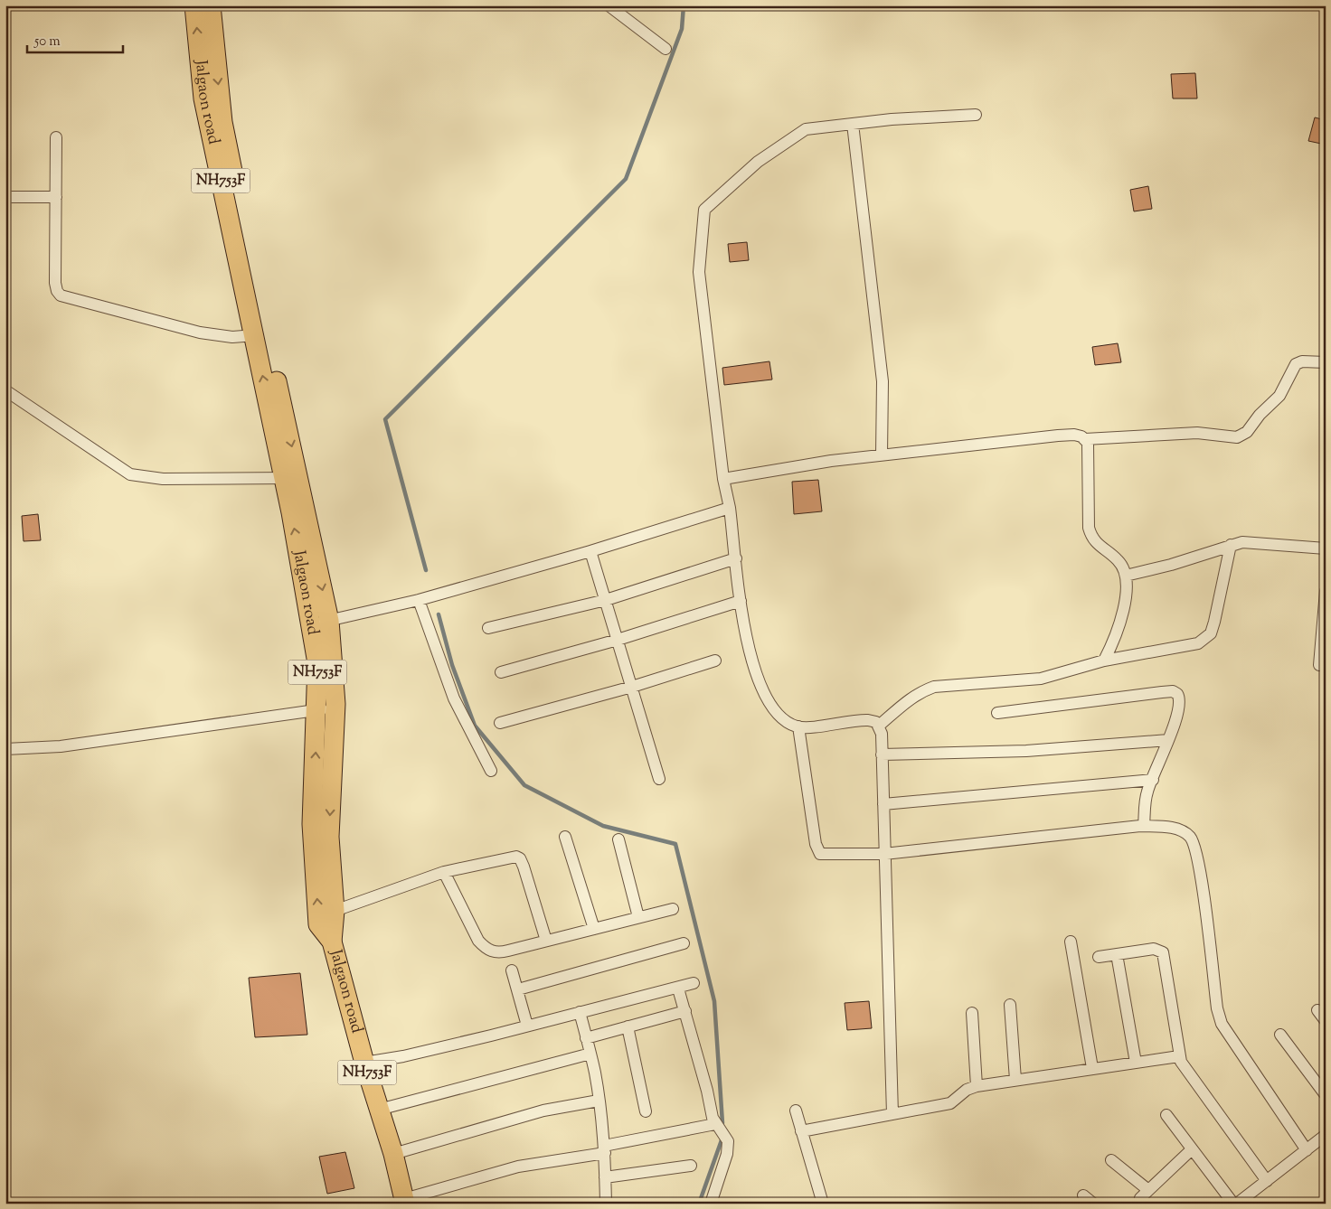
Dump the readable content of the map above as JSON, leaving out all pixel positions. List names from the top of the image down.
{
  "streets": {
    "highway": ["Jalgaon road", "NH753F"]
  },
  "crossings": [
    ["Jalgaon road", "NH753F"]
  ],
  "scale_bar": "50 m"
}
